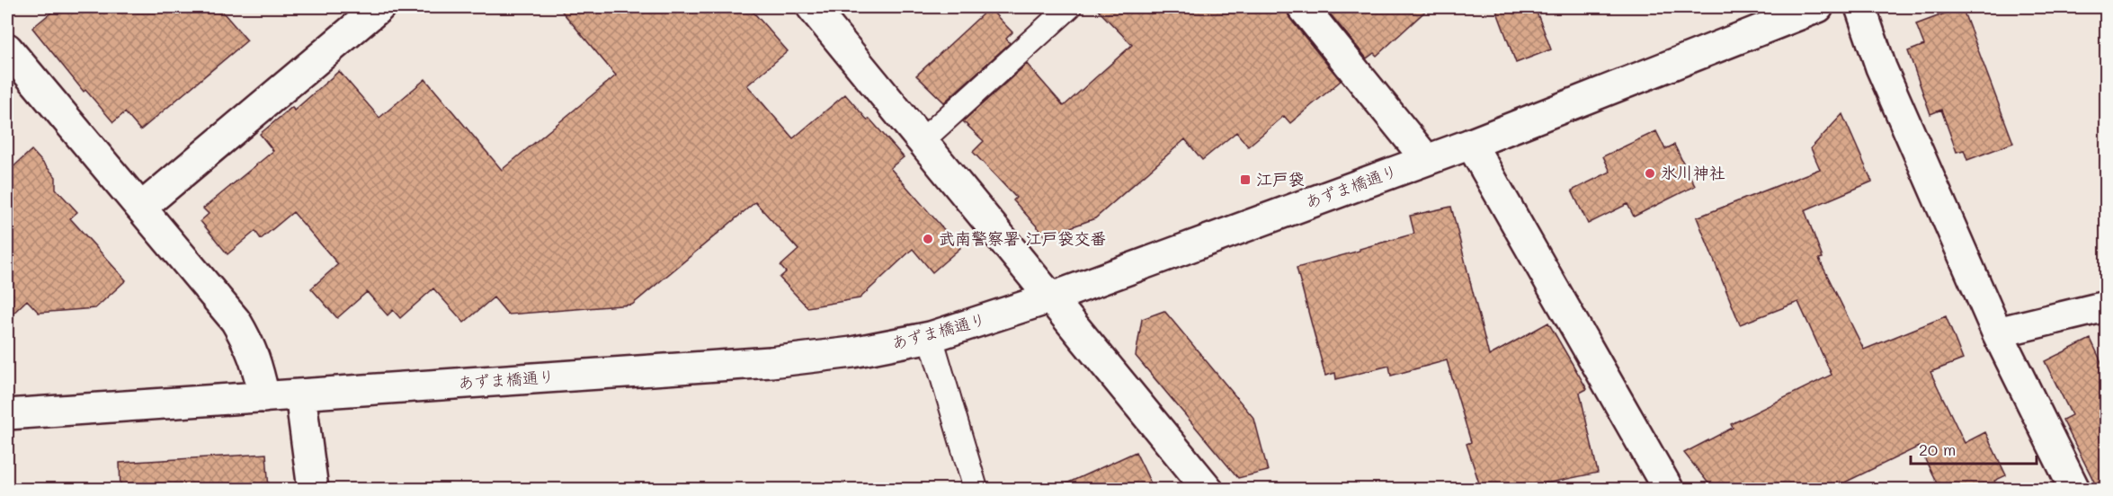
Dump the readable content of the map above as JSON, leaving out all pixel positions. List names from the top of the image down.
{
  "streets": {
    "street": ["あずま橋通り"]
  },
  "places": {
    "other": ["氷川神社", "武南警察署 江戸袋交番"],
    "transit": ["江戸袋"]
  },
  "scale_bar": "20 m"
}
